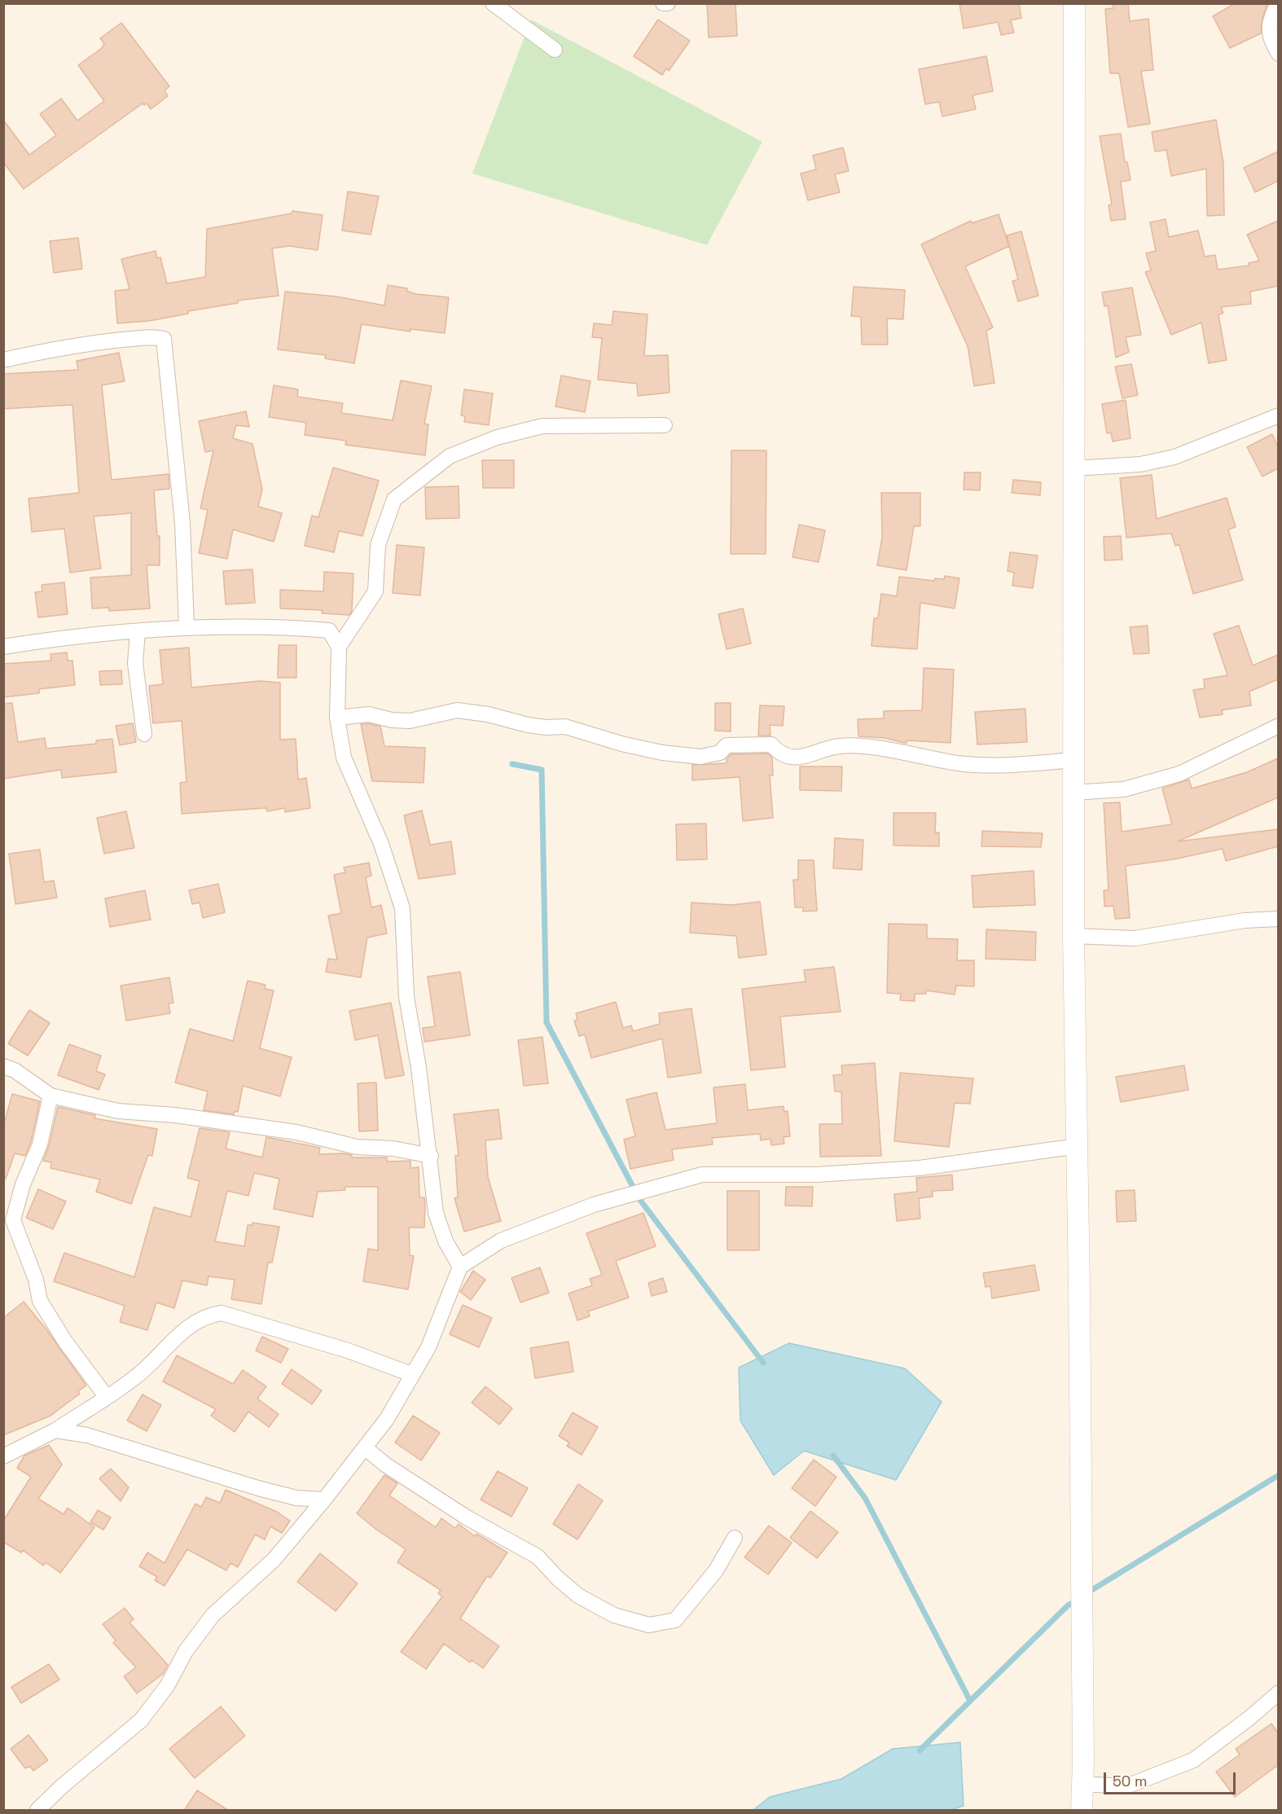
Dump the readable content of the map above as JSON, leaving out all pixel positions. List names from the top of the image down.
{
  "scale_bar": "50 m"
}
